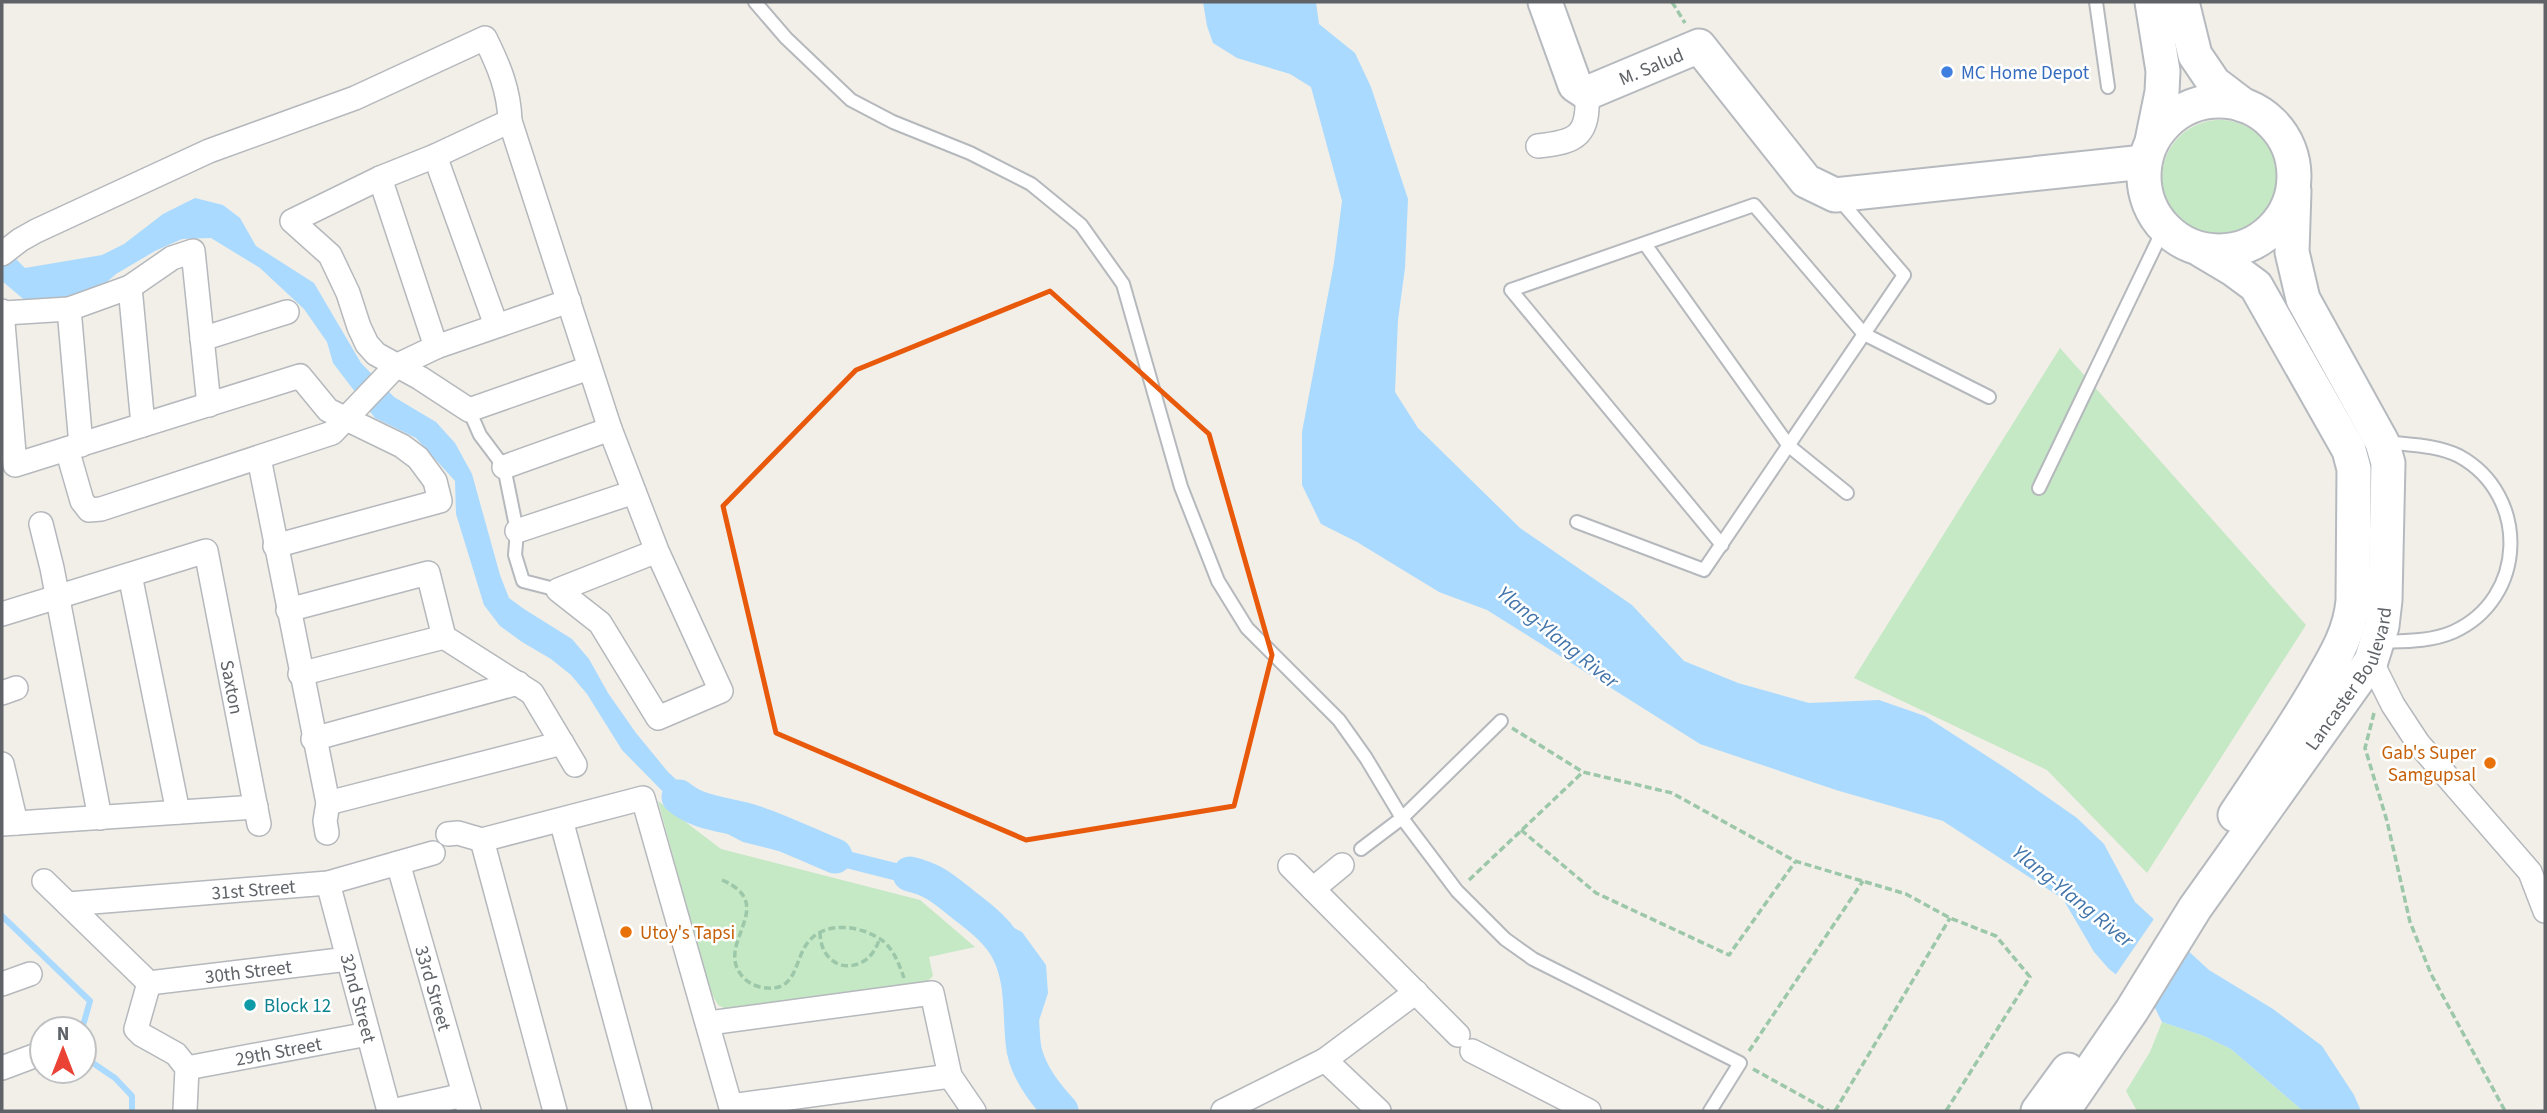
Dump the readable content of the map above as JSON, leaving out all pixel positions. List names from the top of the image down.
{
  "streets": {
    "main road": ["M. Salud", "Lancaster Boulevard"],
    "street": [
      "Saxton",
      "31st Street",
      "30th Street",
      "33rd Street",
      "32nd Street",
      "29th Street"
    ]
  },
  "crossings": [
    ["31st Street", "33rd Street"],
    ["31st Street", "32nd Street"],
    ["30th Street", "32nd Street"],
    ["32nd Street", "29th Street"]
  ],
  "water": ["Ylang-Ylang River"],
  "places": [
    "MC Home Depot",
    "Gab's Super Samgupsal",
    "Utoy's Tapsi",
    "Block 12"
  ],
  "north": "top"
}
